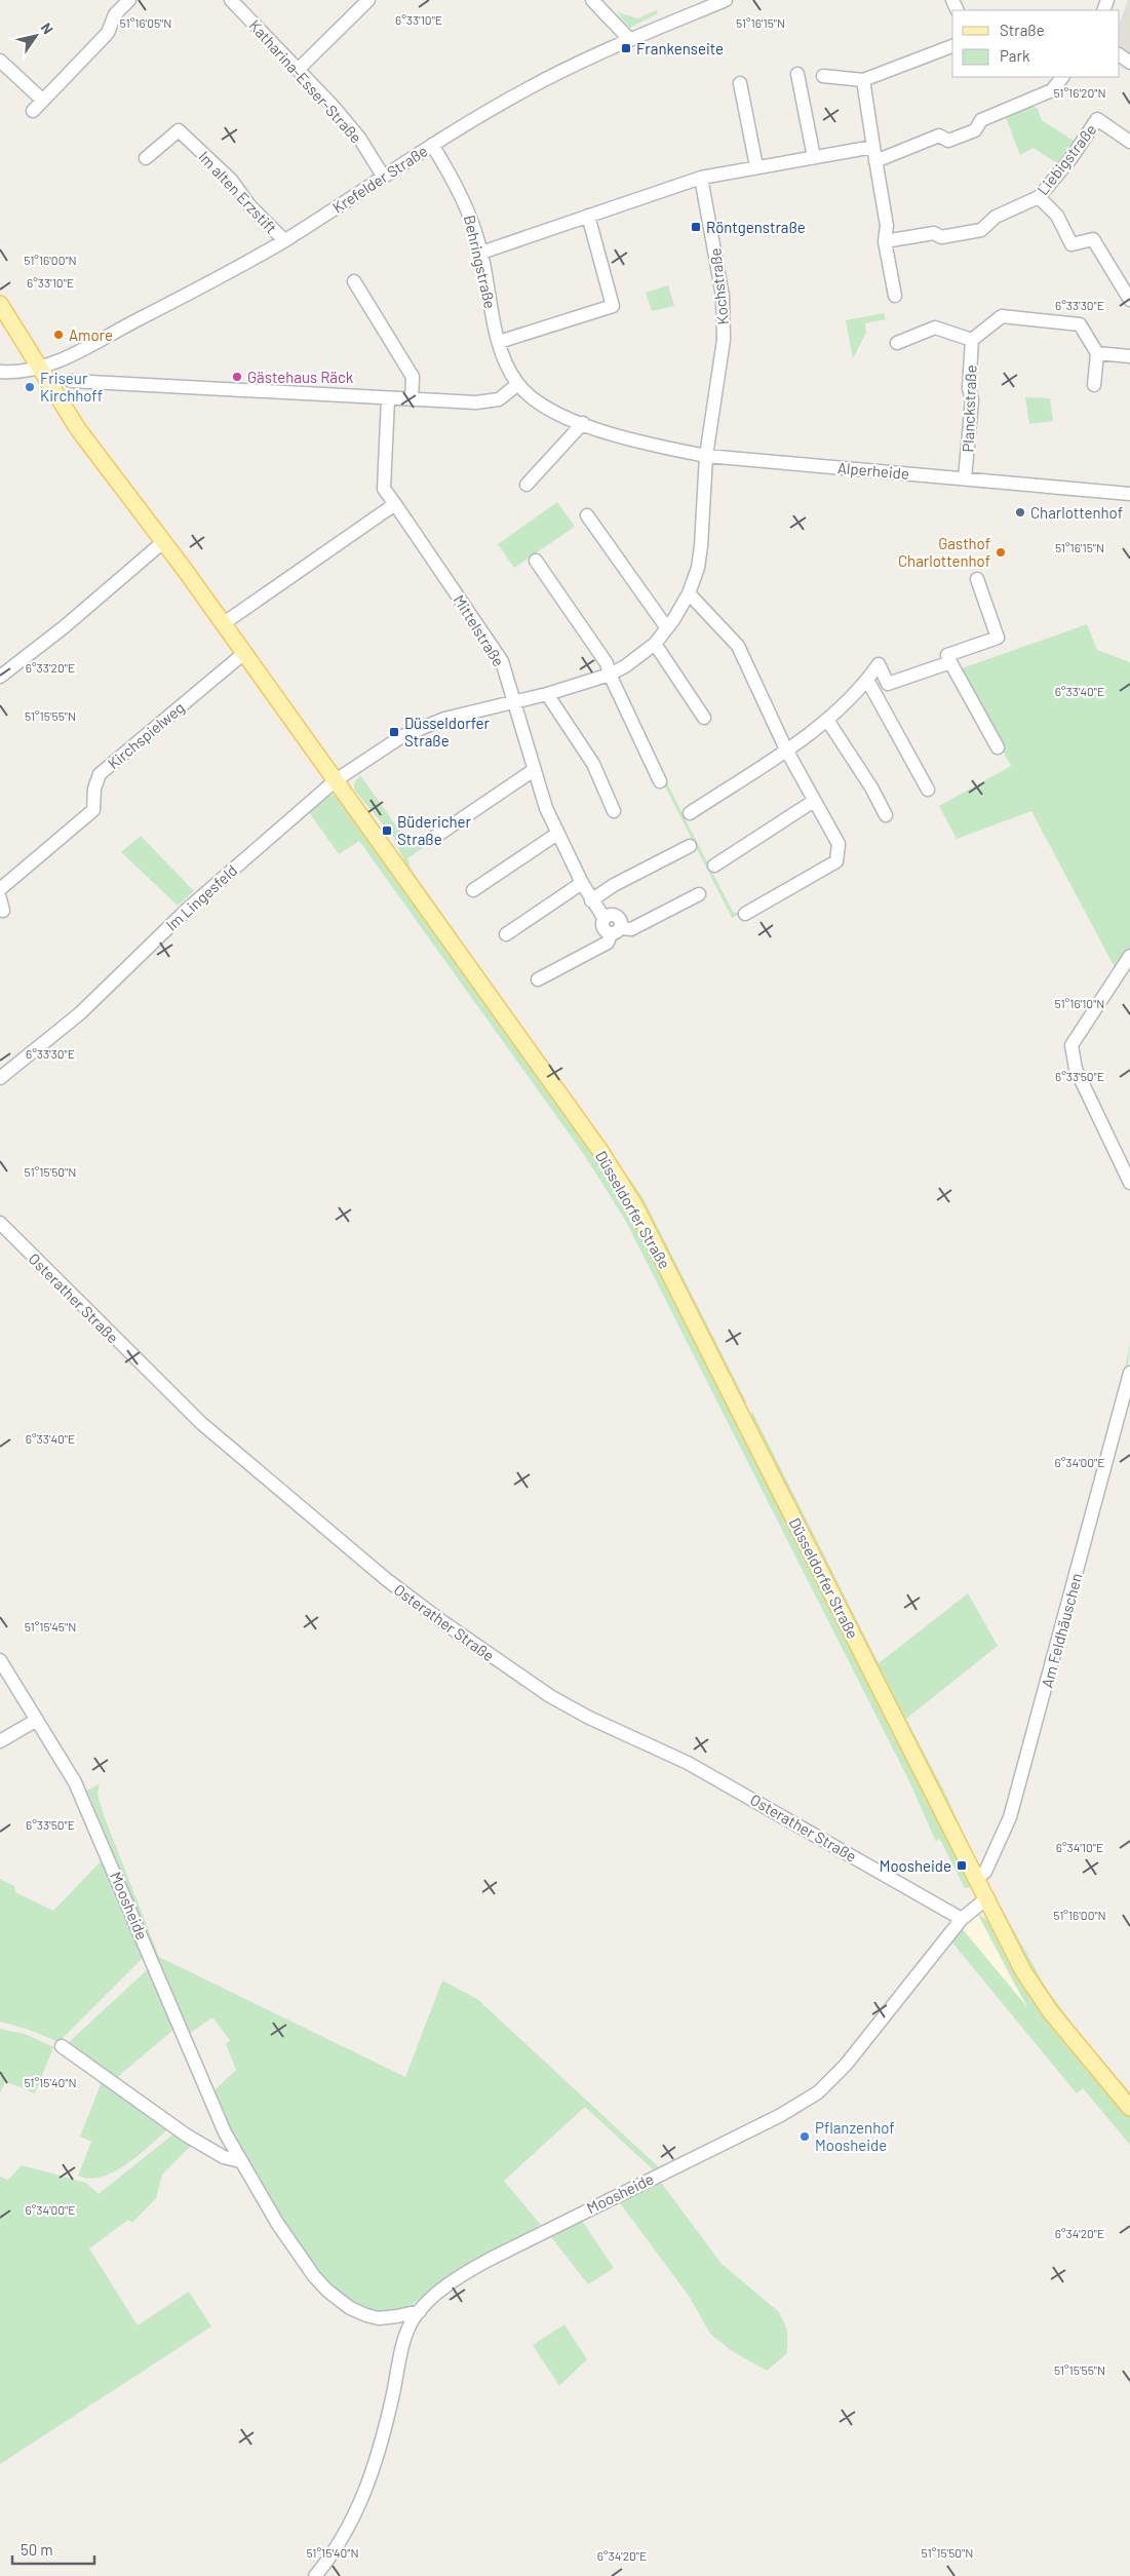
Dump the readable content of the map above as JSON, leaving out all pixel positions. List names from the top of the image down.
{
  "streets": {
    "main road": ["Düsseldorfer Straße"],
    "street": [
      "Katharina-Esser-Straße",
      "Liebigstraße",
      "Krefelder Straße",
      "Im alten Erzstift",
      "Behringstraße",
      "Kochstraße",
      "Planckstraße",
      "Alperheide",
      "Mittelstraße",
      "Kirchspielweg",
      "Im Lingesfeld",
      "Osterather Straße",
      "Am Feldhäuschen",
      "Moosheide"
    ]
  },
  "crossings": [
    ["Katharina-Esser-Straße", "Krefelder Straße"],
    ["Krefelder Straße", "Im alten Erzstift"],
    ["Krefelder Straße", "Behringstraße"],
    ["Krefelder Straße", "Düsseldorfer Straße"],
    ["Behringstraße", "Alperheide"],
    ["Kochstraße", "Alperheide"],
    ["Planckstraße", "Alperheide"],
    ["Kirchspielweg", "Düsseldorfer Straße"],
    ["Im Lingesfeld", "Düsseldorfer Straße"],
    ["Düsseldorfer Straße", "Am Feldhäuschen"],
    ["Düsseldorfer Straße", "Moosheide"],
    ["Osterather Straße", "Moosheide"]
  ],
  "places": {
    "transit": [
      "Frankenseite",
      "Röntgenstraße",
      "Düsseldorfer Straße",
      "Büdericher Straße",
      "Moosheide"
    ],
    "other": [
      "Amore",
      "Gästehaus Räck",
      "Friseur Kirchhoff",
      "Charlottenhof",
      "Gasthof Charlottenhof",
      "Pflanzenhof Moosheide"
    ]
  },
  "legend": ["Straße", "Park"],
  "scale_bar": "50 m",
  "north": "top right",
  "coordinates": [
    "6°33'10\"E",
    "51°16'05\"N",
    "51°16'15\"N",
    "51°16'20\"N",
    "51°16'00\"N",
    "6°33'30\"E",
    "6°33'20\"E",
    "6°33'40\"E",
    "51°15'55\"N",
    "51°16'10\"N",
    "6°33'50\"E",
    "51°15'50\"N",
    "6°34'00\"E",
    "51°15'45\"N",
    "6°34'10\"E",
    "51°15'40\"N",
    "6°34'20\"E"
  ]
}
